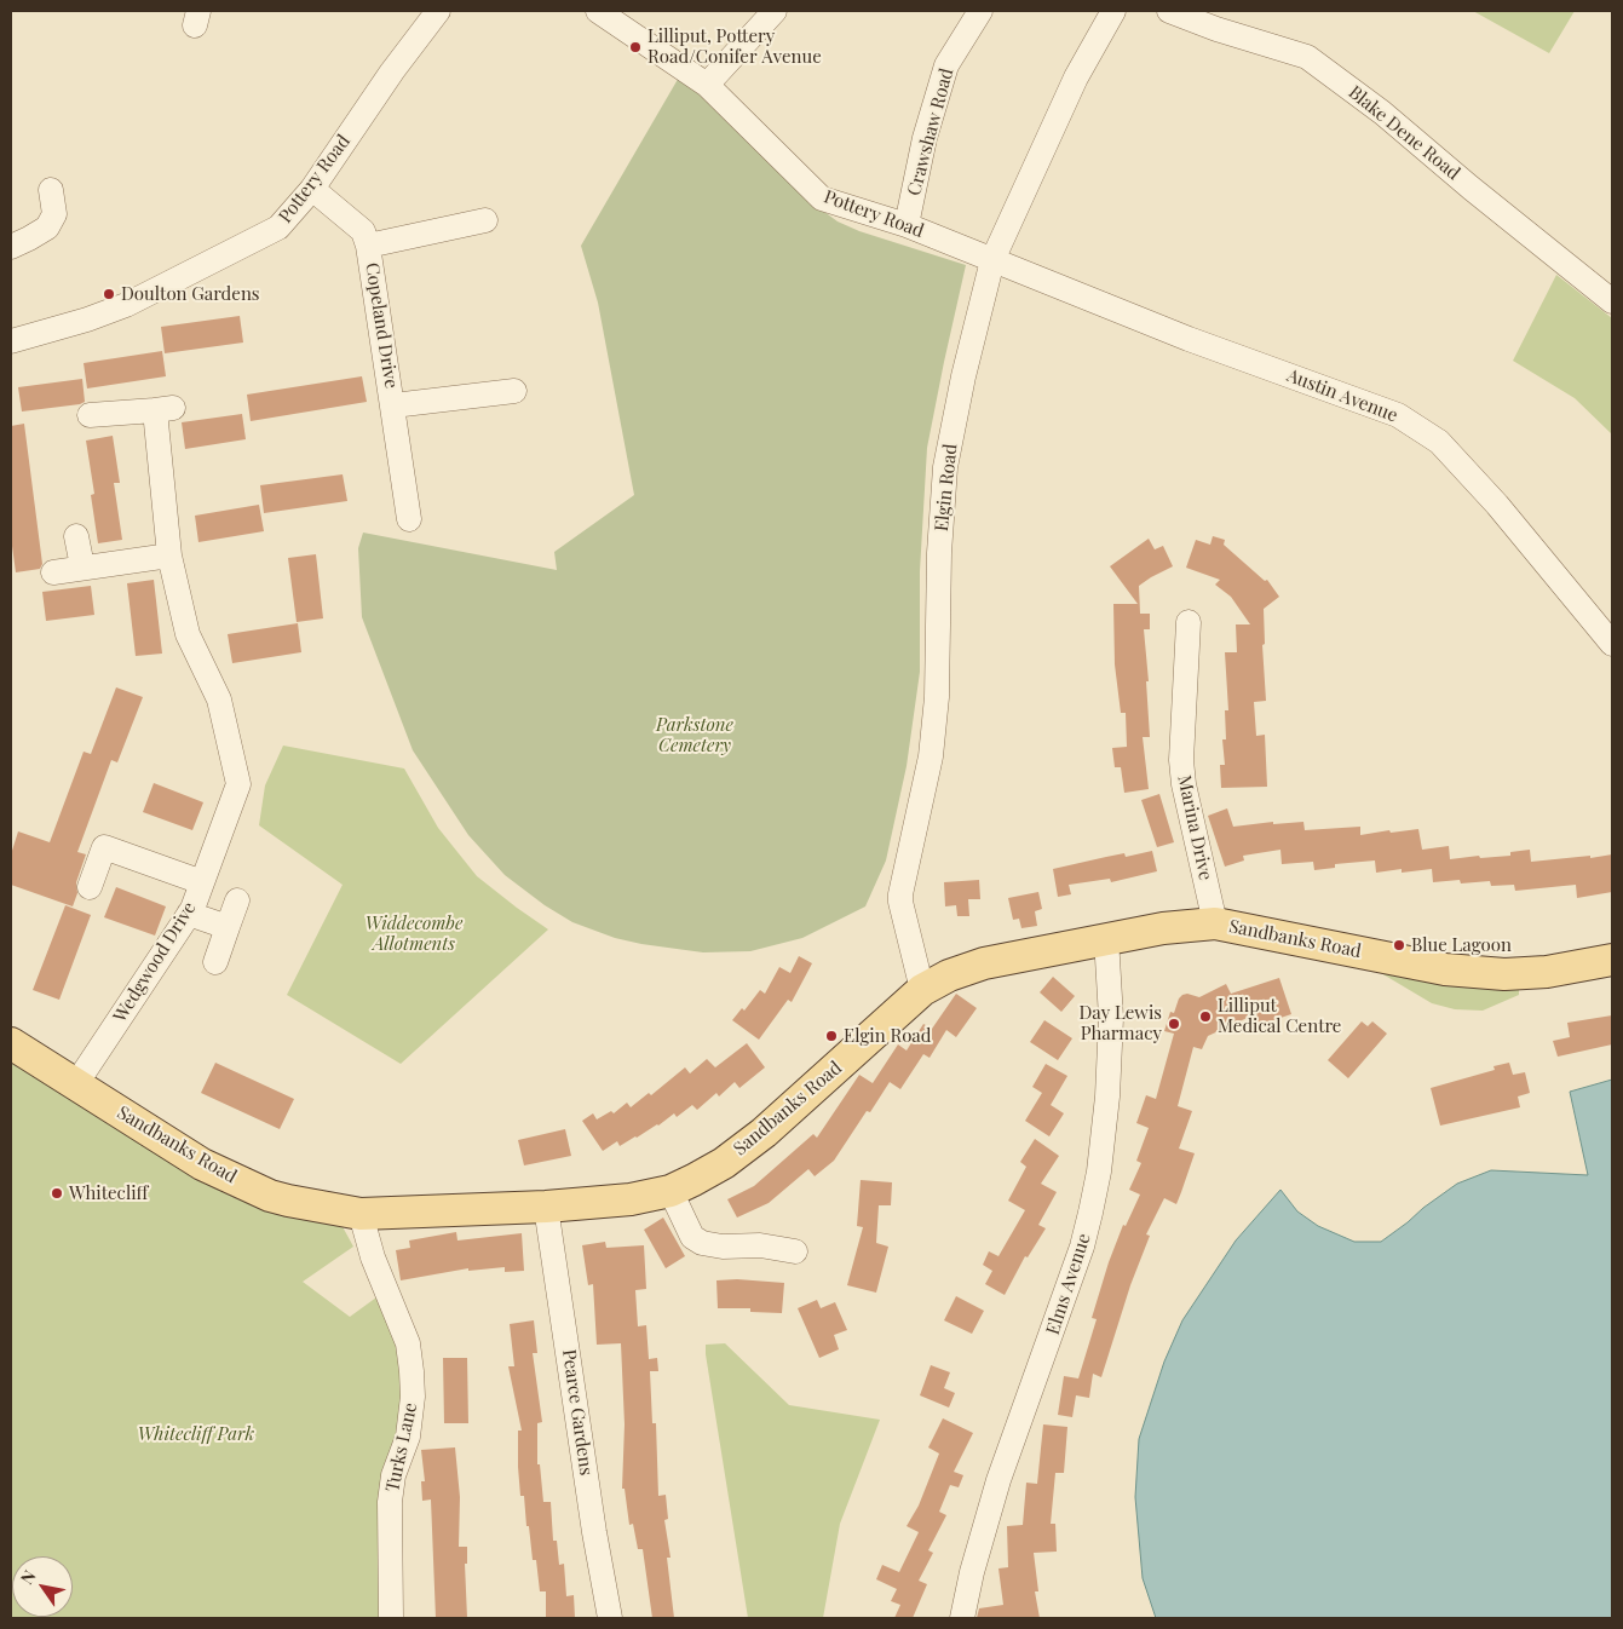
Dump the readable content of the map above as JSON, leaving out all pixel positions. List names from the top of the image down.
{
  "streets": {
    "main road": ["Sandbanks Road"],
    "street": [
      "Crawshaw Road",
      "Blake Dene Road",
      "Pottery Road",
      "Copeland Drive",
      "Austin Avenue",
      "Elgin Road",
      "Marina Drive",
      "Wedgwood Drive",
      "Elms Avenue",
      "Pearce Gardens",
      "Turks Lane"
    ]
  },
  "crossings": [
    ["Crawshaw Road", "Pottery Road"],
    ["Pottery Road", "Copeland Drive"],
    ["Pottery Road", "Austin Avenue"],
    ["Pottery Road", "Elgin Road"],
    ["Austin Avenue", "Elgin Road"],
    ["Elgin Road", "Sandbanks Road"],
    ["Marina Drive", "Sandbanks Road"],
    ["Sandbanks Road", "Wedgwood Drive"],
    ["Sandbanks Road", "Elms Avenue"],
    ["Sandbanks Road", "Pearce Gardens"],
    ["Sandbanks Road", "Turks Lane"]
  ],
  "parks": ["Parkstone Cemetery", "Widdecombe Allotments", "Whitecliff Park"],
  "places": [
    "Lilliput, Pottery Road/Conifer Avenue",
    "Doulton Gardens",
    "Blue Lagoon",
    "Lilliput Medical Centre",
    "Day Lewis Pharmacy",
    "Elgin Road",
    "Whitecliff"
  ],
  "north": "top left"
}
